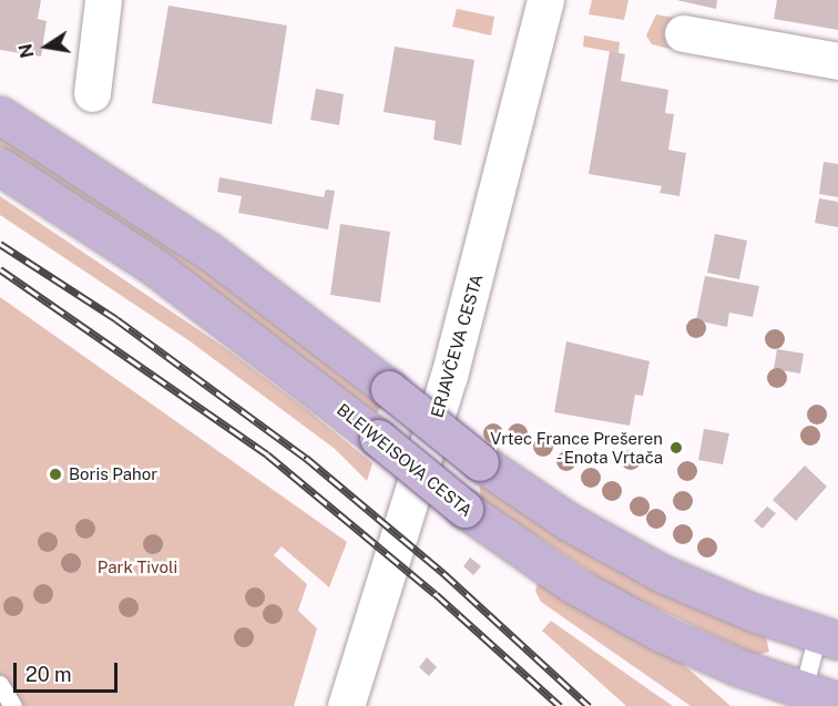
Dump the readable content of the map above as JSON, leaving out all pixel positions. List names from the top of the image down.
{
  "streets": {
    "main road": ["ERJAVČEVA CESTA", "BLEIWEISOVA CESTA"]
  },
  "parks": ["Park Tivoli"],
  "places": ["Vrtec France Prešeren - Enota Vrtača", "Boris Pahor"],
  "scale_bar": "20 m",
  "north": "left"
}
